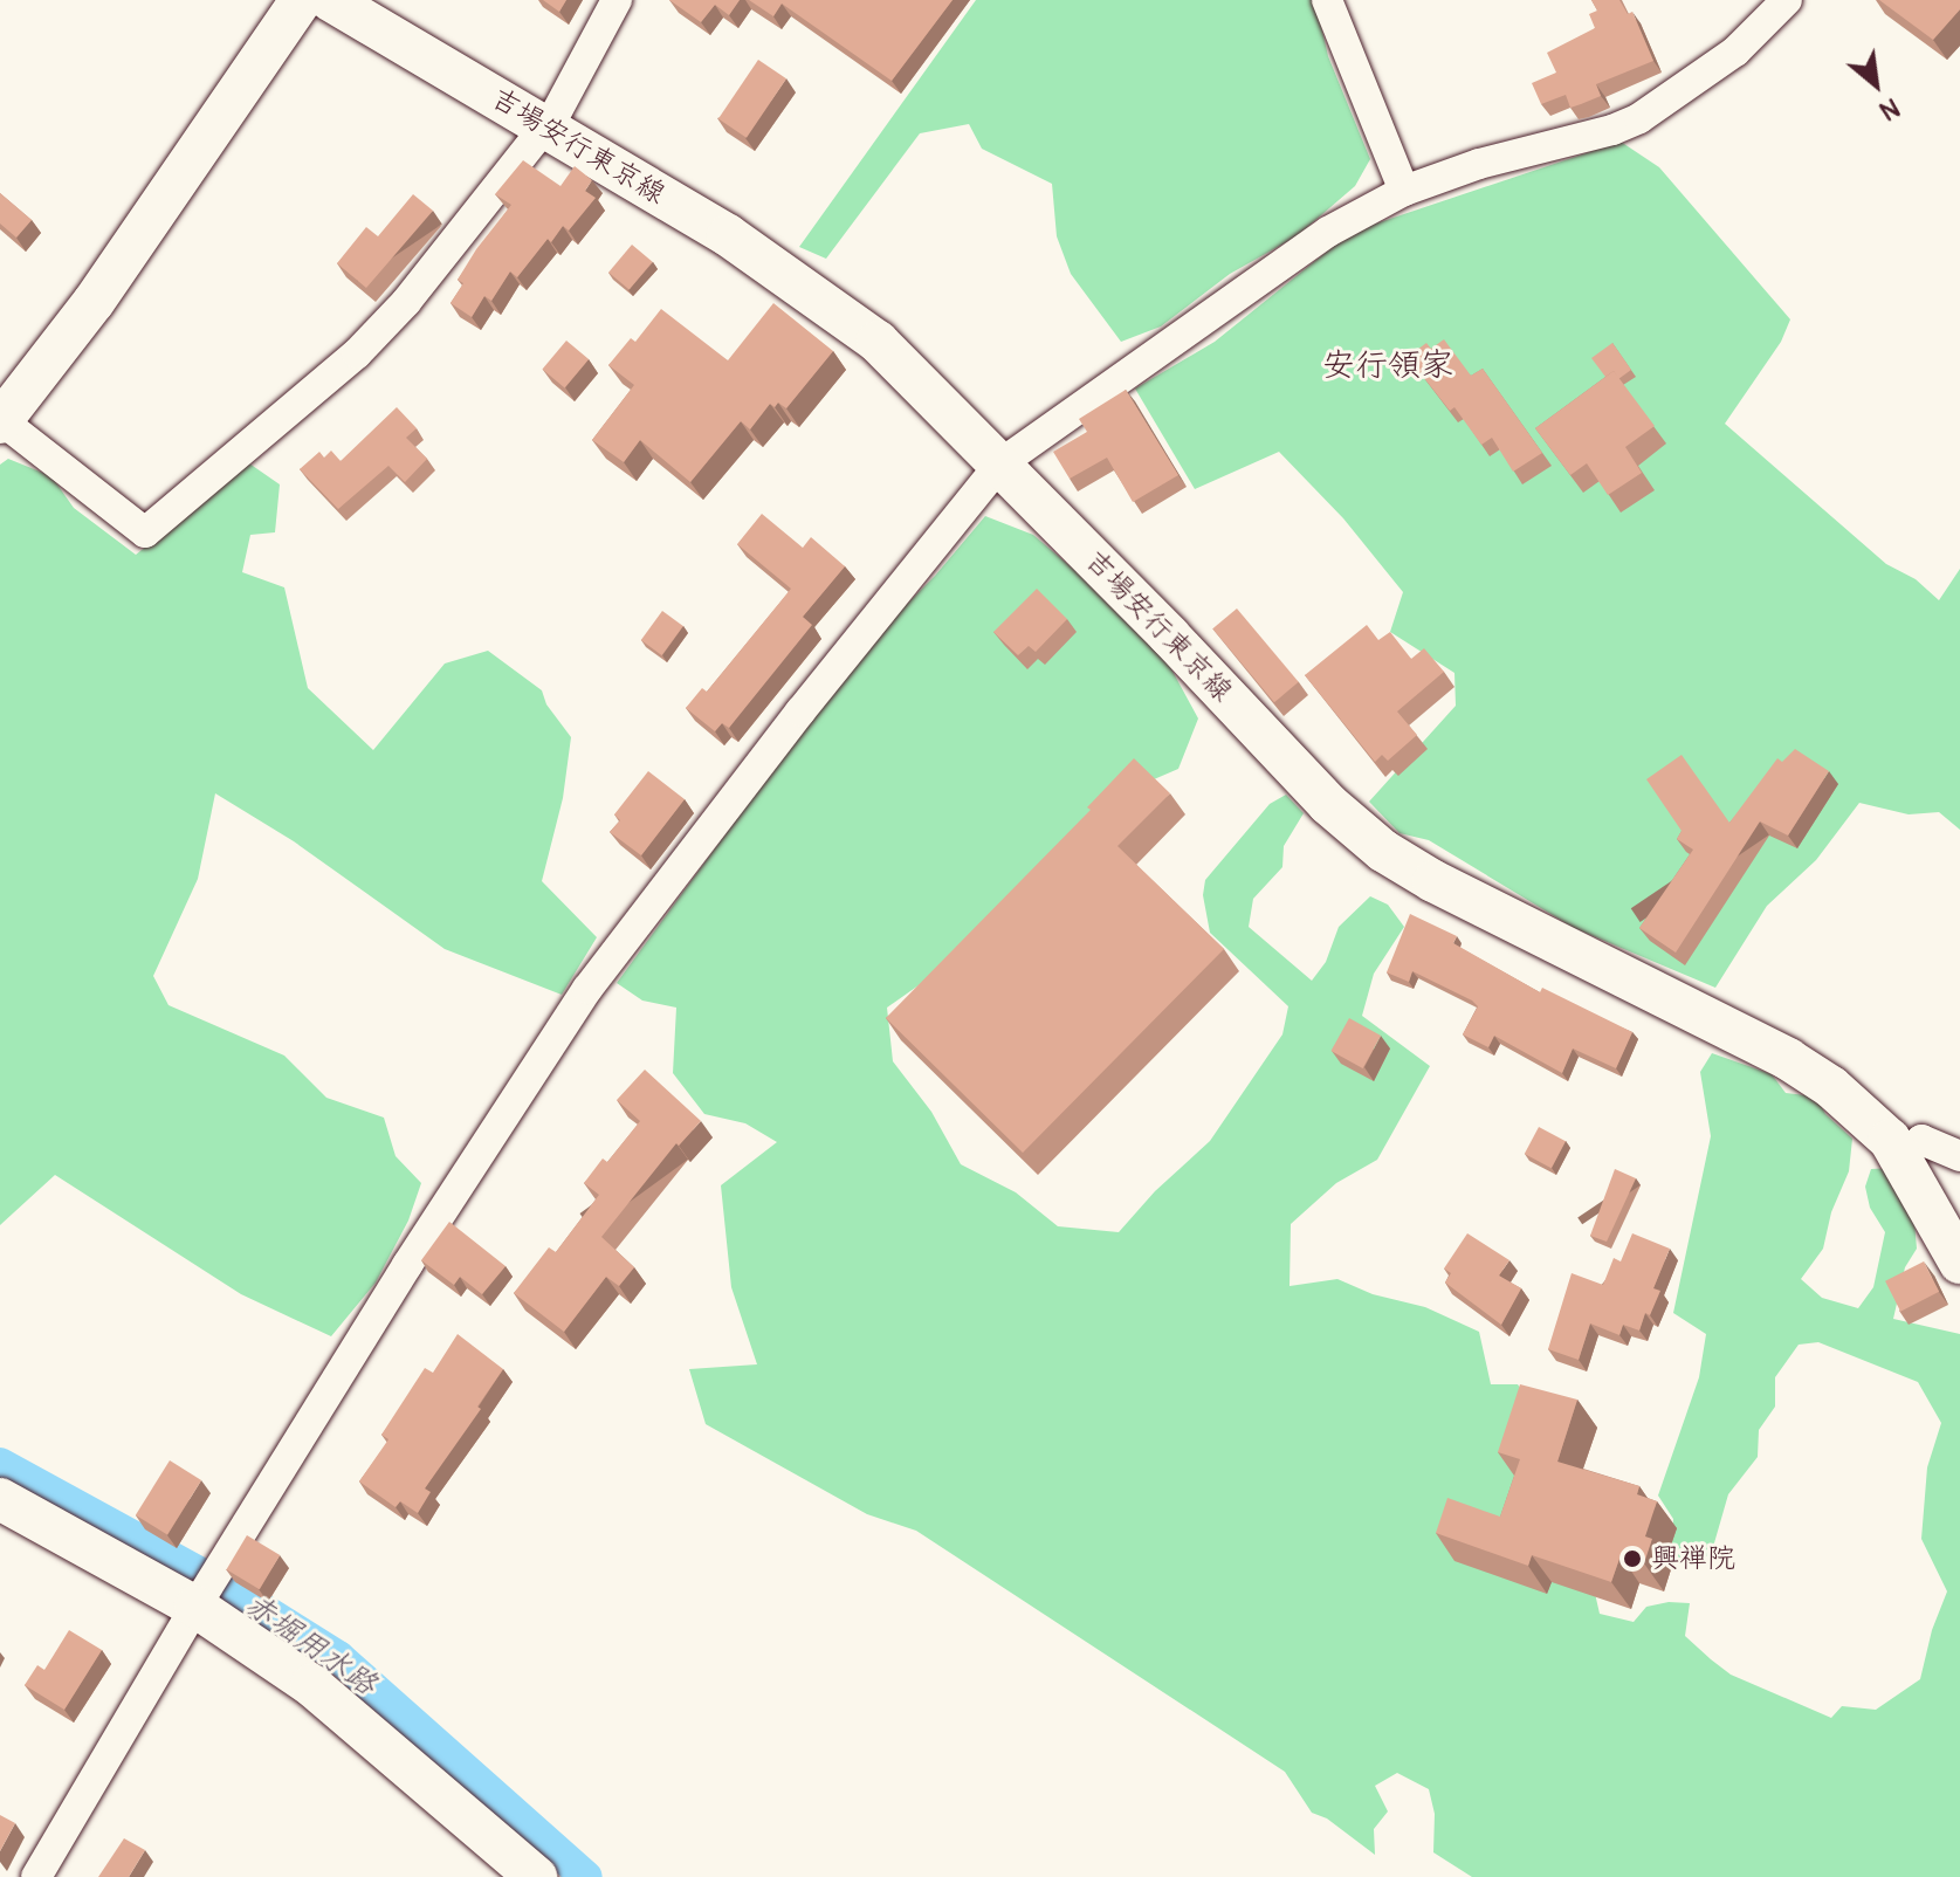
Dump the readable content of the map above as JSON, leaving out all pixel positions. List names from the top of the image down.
{
  "streets": {
    "main road": ["吉場安行東京線"]
  },
  "districts": ["安行領家"],
  "water": ["赤堀用水路"],
  "places": ["興禅院"],
  "north": "bottom right"
}
